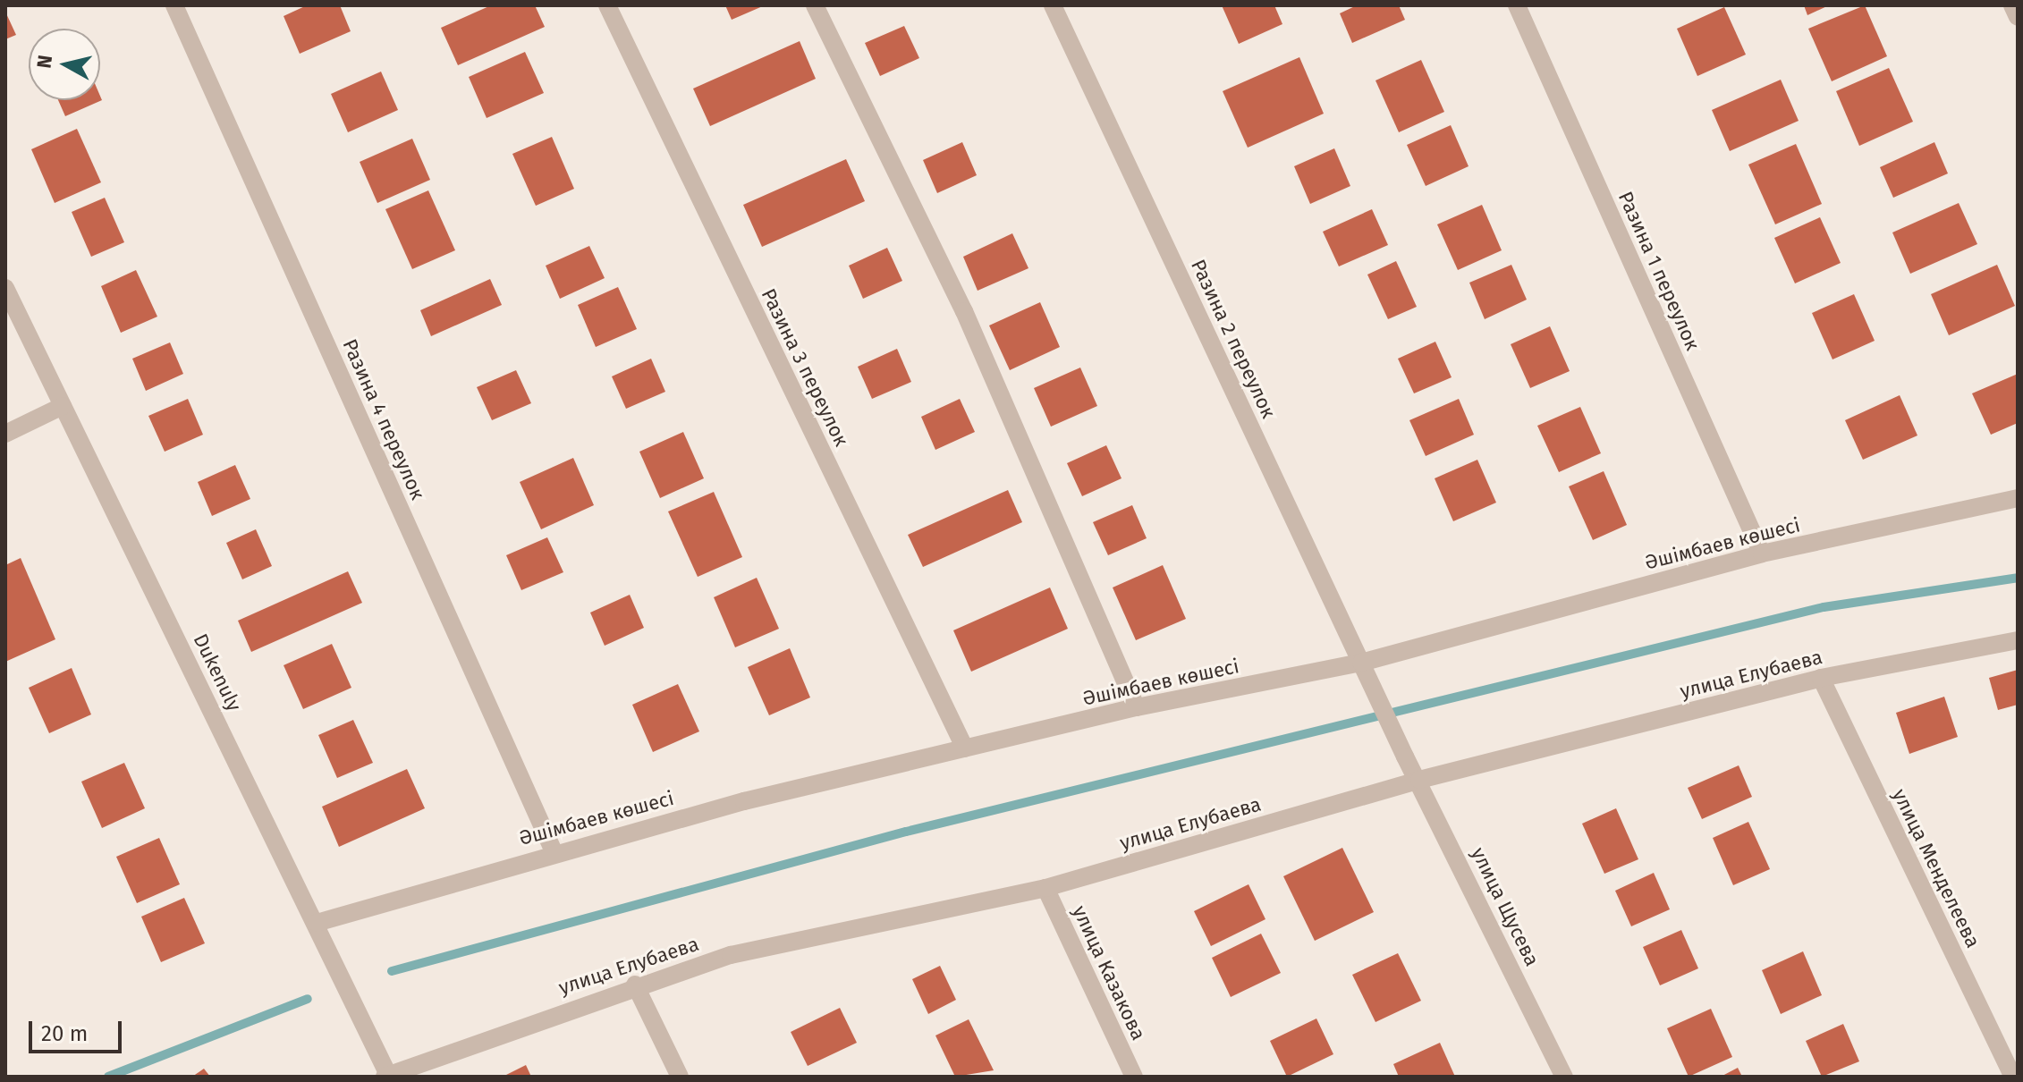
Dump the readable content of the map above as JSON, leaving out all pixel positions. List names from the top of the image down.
{
  "streets": {
    "street": [
      "Разина 1 переулок",
      "Разина 2 переулок",
      "Разина 3 переулок",
      "Разина 4 переулок",
      "Әшімбаев көшесі",
      "Dukenuly",
      "улица Елубаева",
      "улица Менделеева",
      "улица Щусева",
      "улица Казакова"
    ]
  },
  "crossings": [
    ["Разина 1 переулок", "Әшімбаев көшесі"],
    ["Разина 2 переулок", "Әшімбаев көшесі"],
    ["Разина 2 переулок", "улица Щусева"],
    ["Разина 3 переулок", "Әшімбаев көшесі"],
    ["Разина 4 переулок", "Әшімбаев көшесі"],
    ["Әшімбаев көшесі", "Dukenuly"],
    ["Dukenuly", "улица Елубаева"],
    ["улица Елубаева", "улица Менделеева"],
    ["улица Елубаева", "улица Щусева"],
    ["улица Елубаева", "улица Казакова"]
  ],
  "scale_bar": "20 m",
  "north": "left"
}
